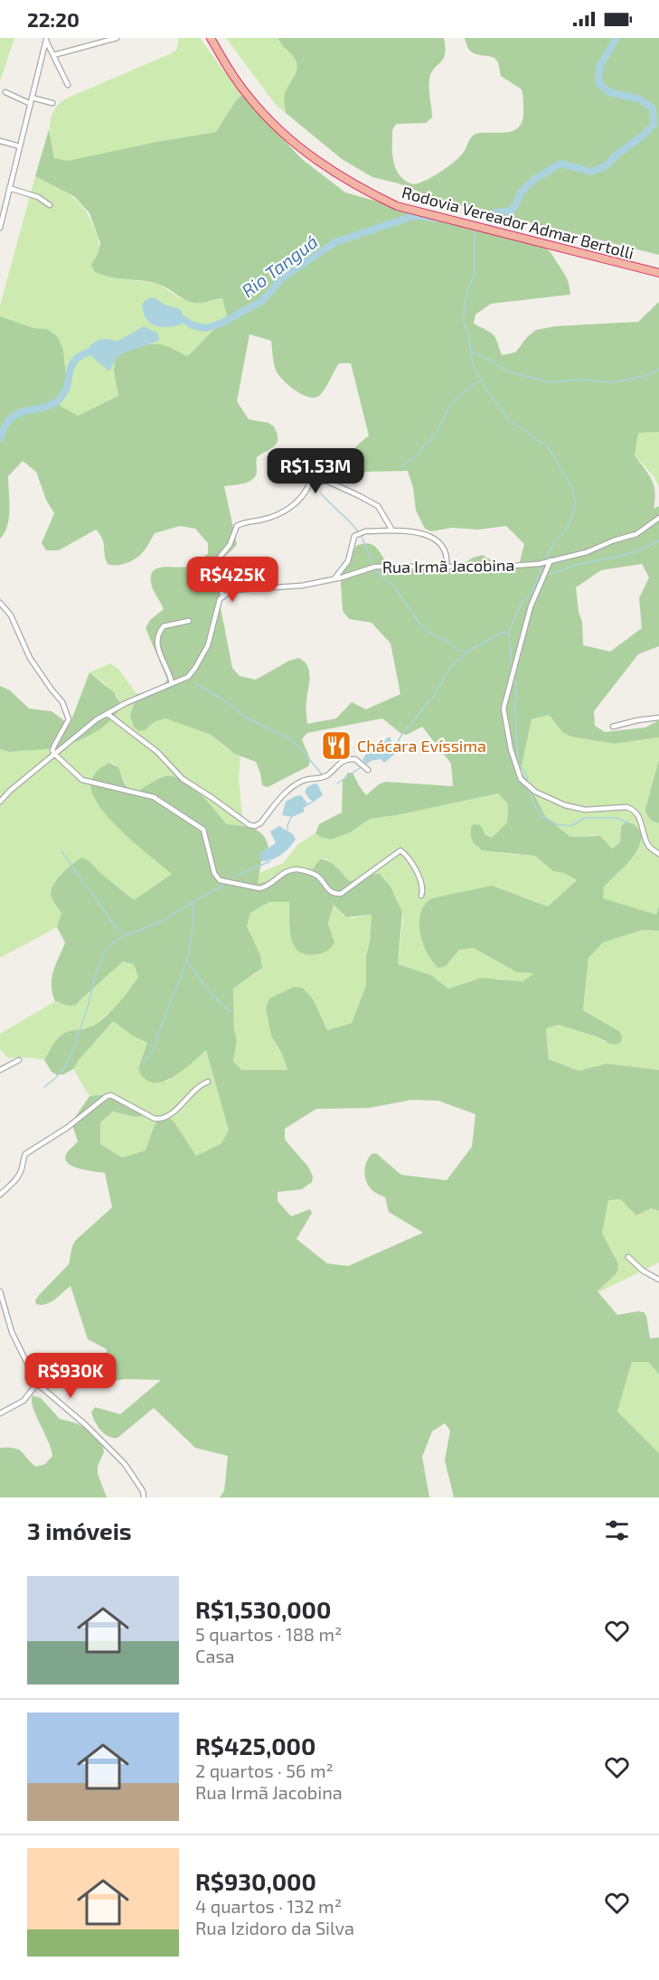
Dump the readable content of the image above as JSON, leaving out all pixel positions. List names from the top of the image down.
{
  "streets": {
    "highway": ["Rodovia Vereador Admar Bertolli"],
    "street": ["Rua Irmã Jacobina"]
  },
  "water": ["Rio Tanguá"],
  "places": {
    "restaurant": ["Chácara Evíssima"]
  },
  "page": {
    "status": "22:20",
    "price": ["R$1.53M", "R$425K", "R$930K"],
    "heading": "3 imóveis",
    "list": [
      {
        "name": "R$1,530,000",
        "note": "5 quartos · 188 m² · Casa"
      },
      {
        "name": "R$425,000",
        "note": "2 quartos · 56 m² · Rua Irmã Jacobina"
      },
      {
        "name": "R$930,000",
        "note": "4 quartos · 132 m² · Rua Izidoro da Silva"
      }
    ]
  }
}
